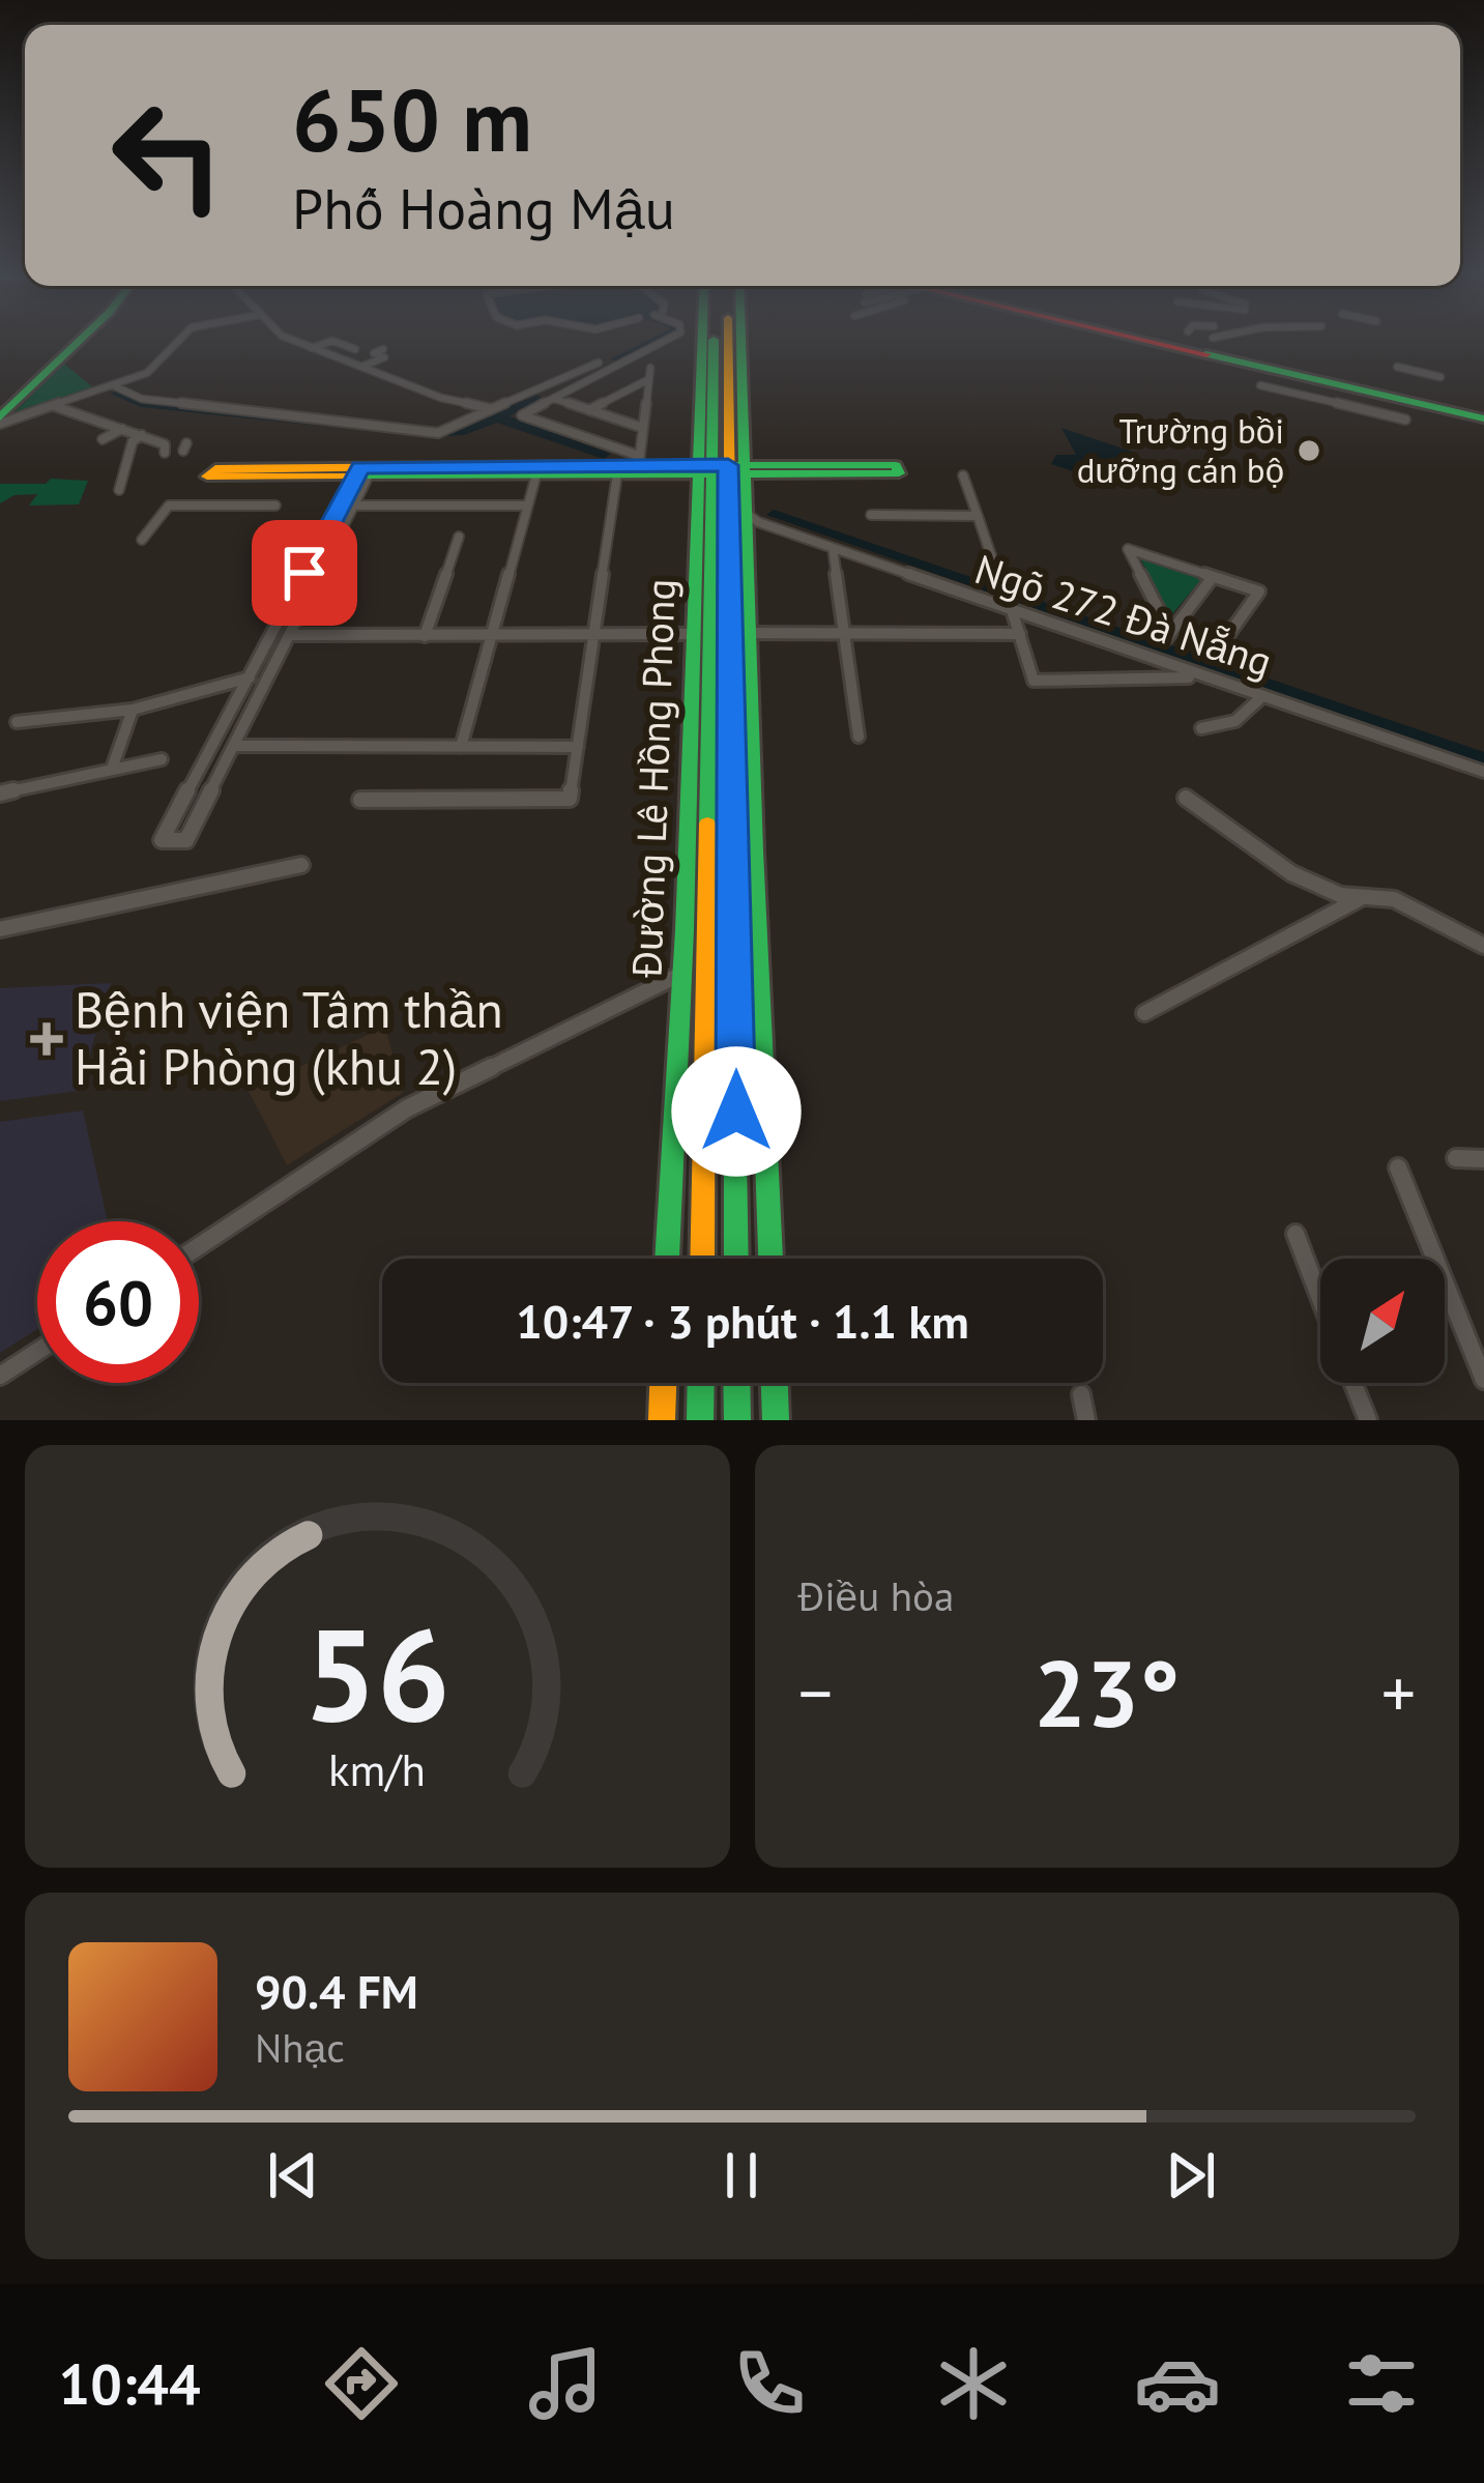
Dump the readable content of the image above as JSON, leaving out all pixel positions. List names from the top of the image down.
{
  "streets": {
    "main road": ["Đường Lê Hồng Phong"],
    "street": ["Ngõ 272 Đà Nẵng"]
  },
  "crossings": [
    ["Ngõ 272 Đà Nẵng", "Đường Lê Hồng Phong"]
  ],
  "places": {
    "other": ["Trường bồi dưỡng cán bộ"],
    "health": ["Bệnh viện Tâm thần Hải Phòng (khu 2)"]
  },
  "north": "top right",
  "page": {
    "turn": ["650 m", "Phố Hoàng Mậu"],
    "limit": "60",
    "trip": "10:47 · 3 phút · 1.1 km",
    "tile": "Điều hòa",
    "heat": ["−", "23°", "+"],
    "song": ["90.4 FM", "Nhạc"],
    "tabs": "10:44",
    "gauge": ["56", "km/h"]
  }
}
